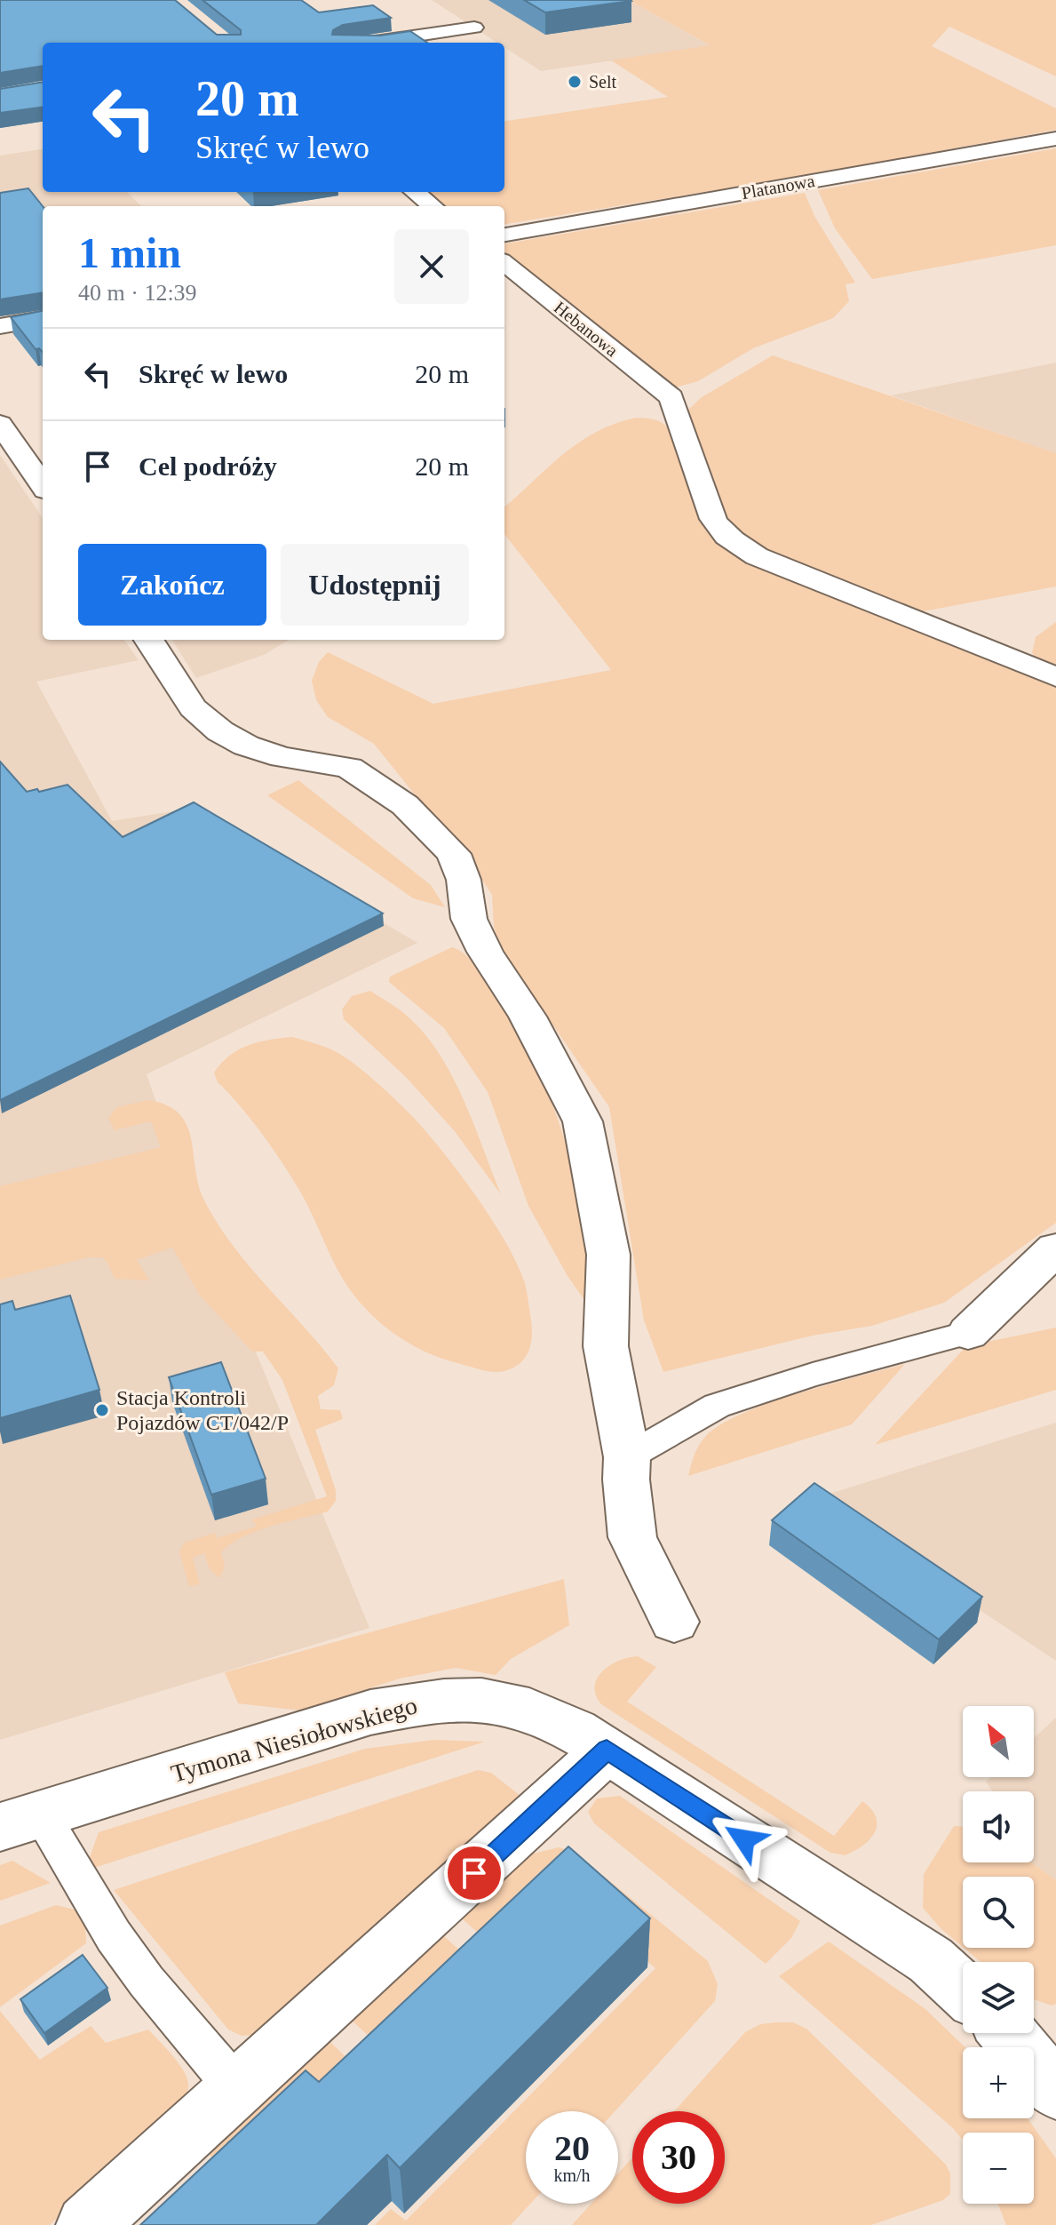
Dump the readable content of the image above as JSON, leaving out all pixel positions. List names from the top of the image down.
{
  "streets": {
    "street": ["Platanowa", "Hebanowa", "Tymona Niesiołowskiego"]
  },
  "places": ["Selt", "Stacja Kontroli Pojazdów CT/042/P"],
  "north": "top left",
  "page": {
    "turn": ["20 m", "Skręć w lewo"],
    "heading": ["1 min", "40 m · 12:39"],
    "list": [
      {
        "name": "Skręć w lewo",
        "value": "20 m"
      },
      {
        "name": "Cel podróży",
        "value": "20 m"
      }
    ],
    "buttons": ["Zakończ", "Udostępnij"],
    "map_buttons": ["+", "−"],
    "speed": "20 km/h",
    "limit": "30"
  }
}
